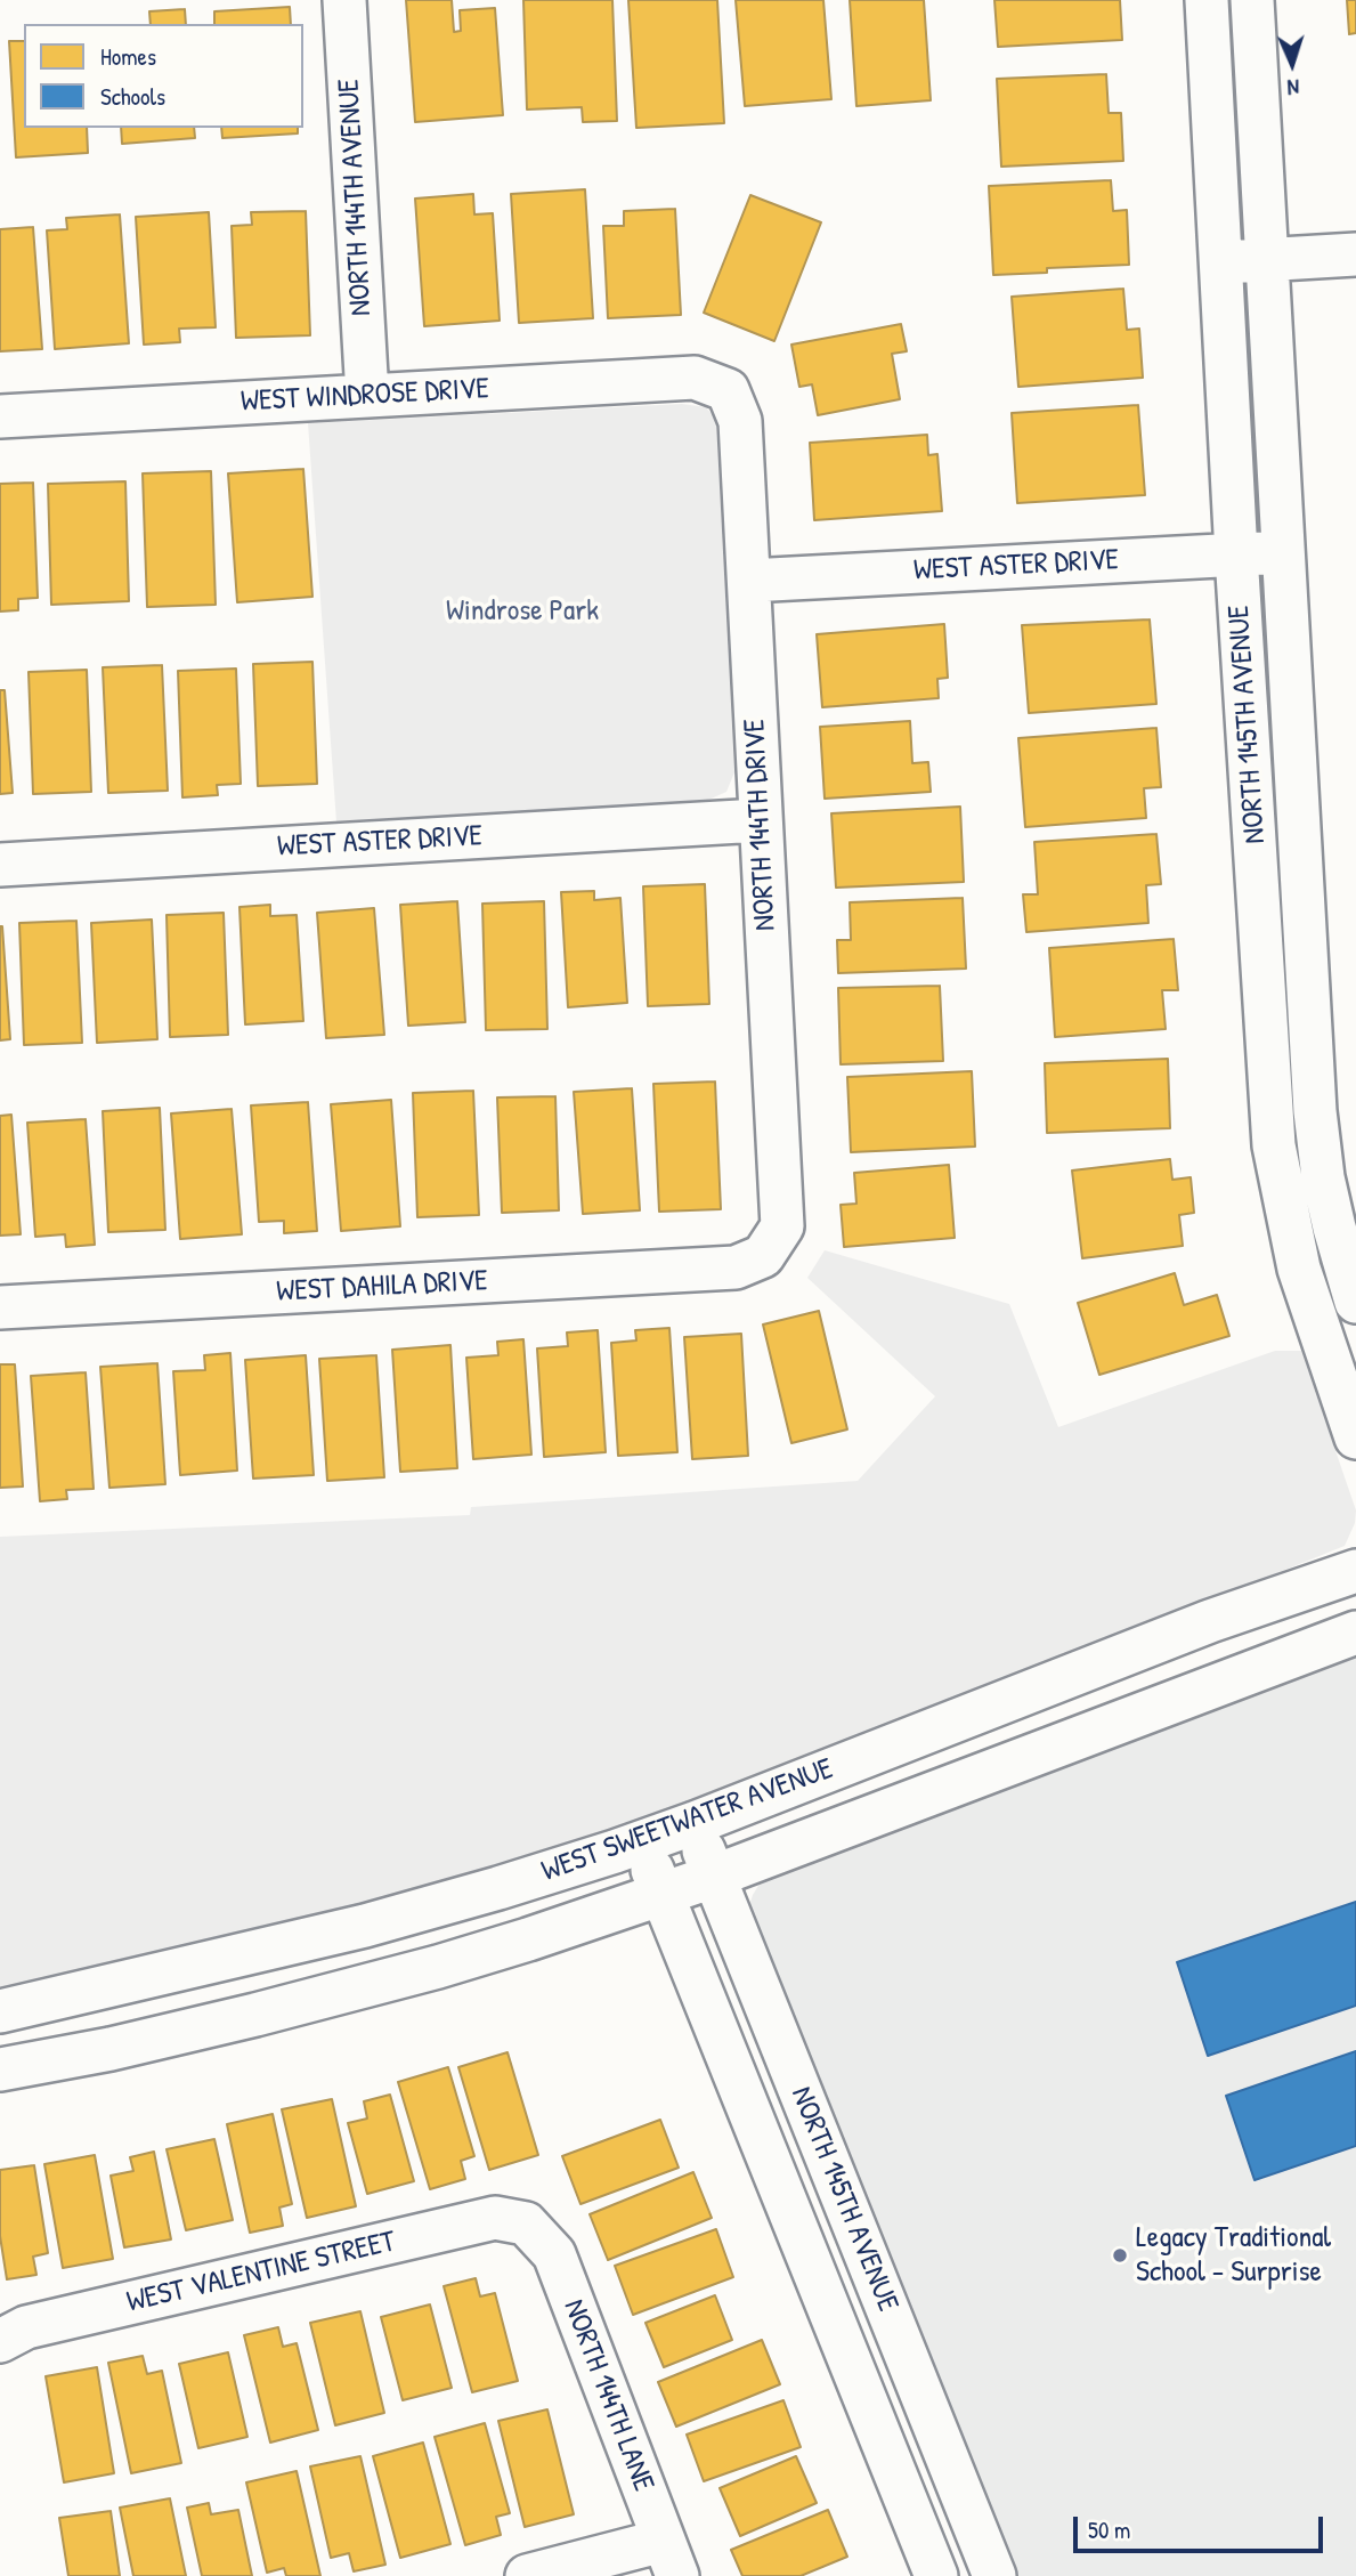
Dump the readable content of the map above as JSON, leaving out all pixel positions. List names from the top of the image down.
{
  "streets": {
    "street": [
      "NORTH 144TH AVENUE",
      "WEST WINDROSE DRIVE",
      "WEST ASTER DRIVE",
      "NORTH 145TH AVENUE",
      "NORTH 144TH DRIVE",
      "WEST DAHILA DRIVE",
      "WEST SWEETWATER AVENUE",
      "WEST VALENTINE STREET",
      "NORTH 144TH LANE"
    ]
  },
  "crossings": [
    ["NORTH 144TH AVENUE", "WEST WINDROSE DRIVE"],
    ["WEST WINDROSE DRIVE", "NORTH 144TH DRIVE"],
    ["WEST ASTER DRIVE", "NORTH 145TH AVENUE"],
    ["WEST ASTER DRIVE", "NORTH 144TH DRIVE"],
    ["NORTH 145TH AVENUE", "WEST SWEETWATER AVENUE"],
    ["NORTH 144TH DRIVE", "WEST DAHILA DRIVE"],
    ["WEST VALENTINE STREET", "NORTH 144TH LANE"]
  ],
  "parks": ["Windrose Park"],
  "places": ["Legacy Traditional School - Surprise"],
  "legend": ["Homes", "Schools"],
  "scale_bar": "50 m",
  "north": "bottom"
}
